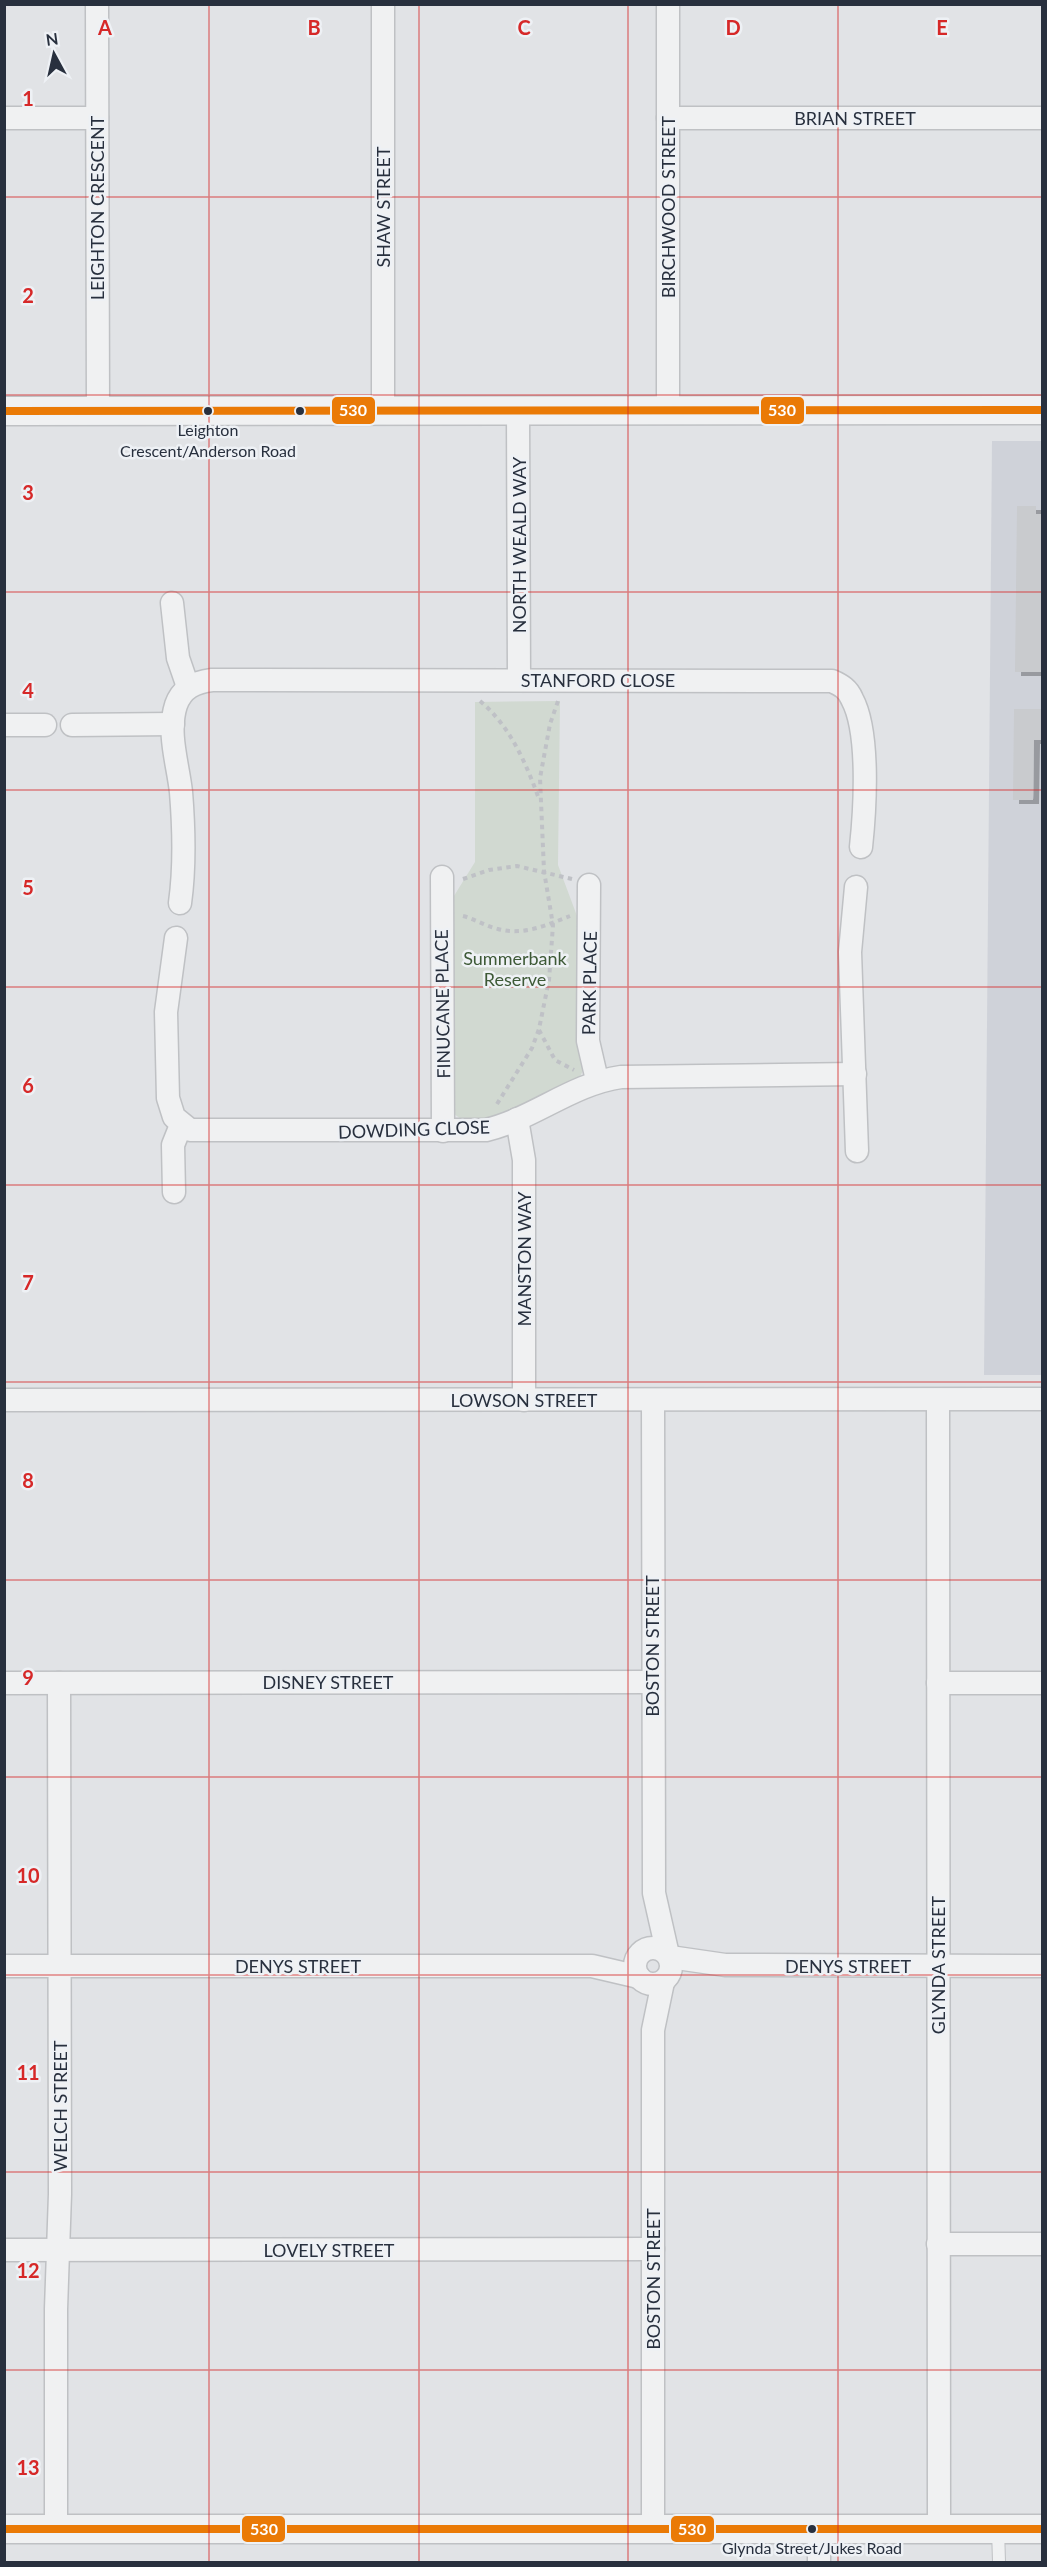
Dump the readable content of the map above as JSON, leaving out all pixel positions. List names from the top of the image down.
{
  "streets": {
    "street": [
      "BRIAN STREET",
      "SHAW STREET",
      "BIRCHWOOD STREET",
      "LEIGHTON CRESCENT",
      "NORTH WEALD WAY",
      "STANFORD CLOSE",
      "PARK PLACE",
      "FINUCANE PLACE",
      "DOWDING CLOSE",
      "MANSTON WAY",
      "LOWSON STREET",
      "BOSTON STREET",
      "DISNEY STREET",
      "GLYNDA STREET",
      "DENYS STREET",
      "WELCH STREET",
      "LOVELY STREET"
    ]
  },
  "crossings": [
    ["BRIAN STREET", "BIRCHWOOD STREET"],
    ["NORTH WEALD WAY", "STANFORD CLOSE"],
    ["PARK PLACE", "DOWDING CLOSE"],
    ["FINUCANE PLACE", "DOWDING CLOSE"],
    ["DOWDING CLOSE", "MANSTON WAY"],
    ["MANSTON WAY", "LOWSON STREET"],
    ["LOWSON STREET", "BOSTON STREET"],
    ["LOWSON STREET", "GLYNDA STREET"],
    ["BOSTON STREET", "DISNEY STREET"],
    ["BOSTON STREET", "DENYS STREET"],
    ["BOSTON STREET", "LOVELY STREET"],
    ["DISNEY STREET", "WELCH STREET"],
    ["GLYNDA STREET", "DENYS STREET"],
    ["DENYS STREET", "WELCH STREET"],
    ["WELCH STREET", "LOVELY STREET"]
  ],
  "parks": ["Summerbank Reserve"],
  "places": ["Leighton Crescent/Anderson Road", "Glynda Street/Jukes Road"],
  "lines": ["transit line 530"],
  "north": "top",
  "grid": {
    "columns": [
      "A",
      "B",
      "C",
      "D",
      "E"
    ],
    "rows": [
      "1",
      "2",
      "3",
      "4",
      "5",
      "6",
      "7",
      "8",
      "9",
      "10",
      "11",
      "12",
      "13"
    ]
  }
}
